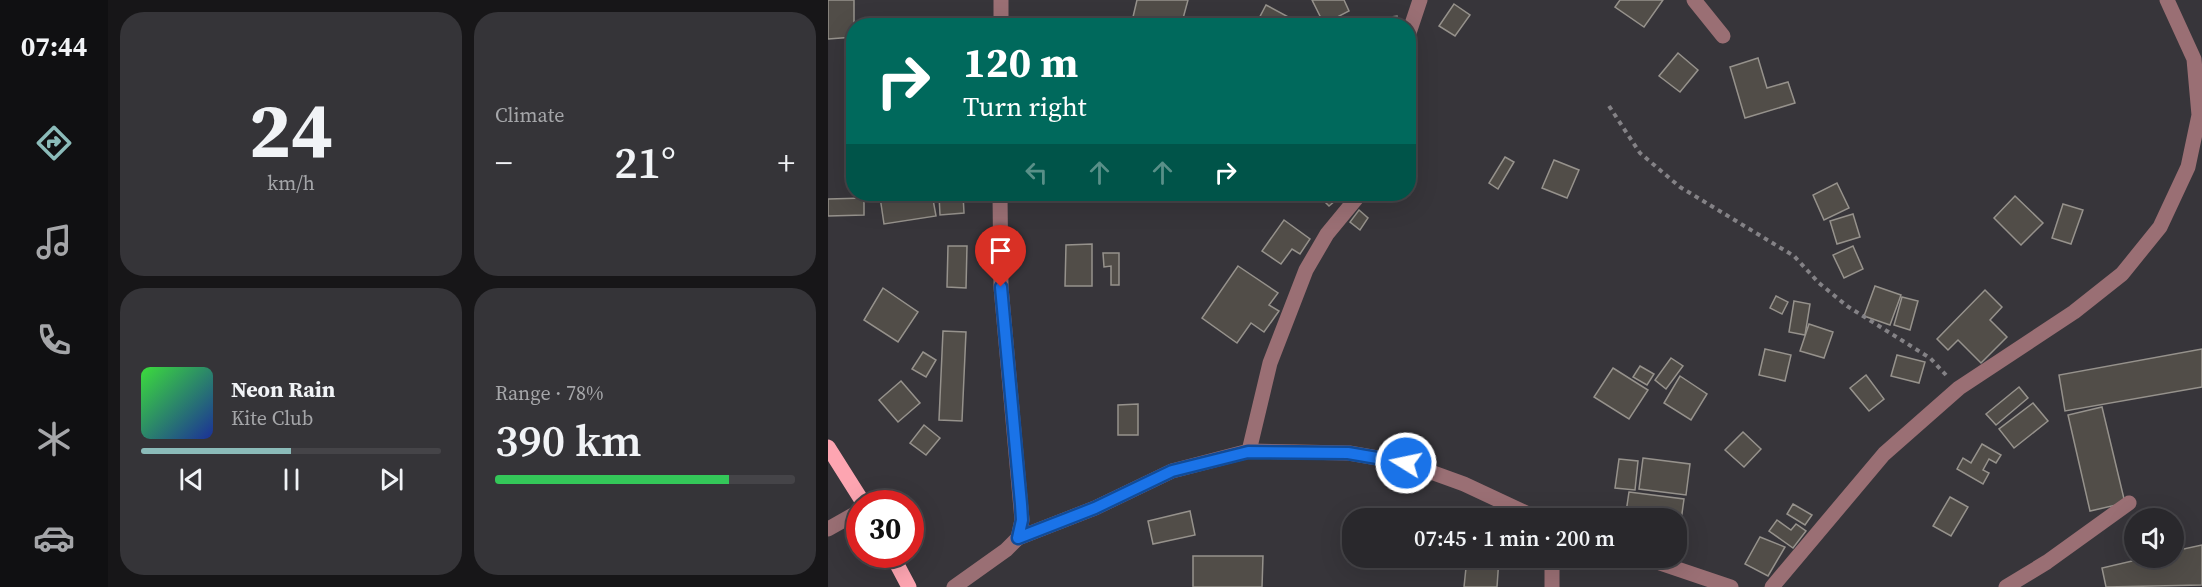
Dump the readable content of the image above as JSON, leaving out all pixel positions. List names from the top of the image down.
{
  "page": {
    "tabs": "07:44",
    "tile": [
      ["24", "km/h"],
      "Climate",
      ["Range · 78%", "390 km"]
    ],
    "turn": ["120 m", "Turn right"],
    "heat": ["−", "21°", "+"],
    "song": ["Neon Rain", "Kite Club"],
    "limit": "30",
    "trip": "07:45 · 1 min · 200 m"
  }
}
